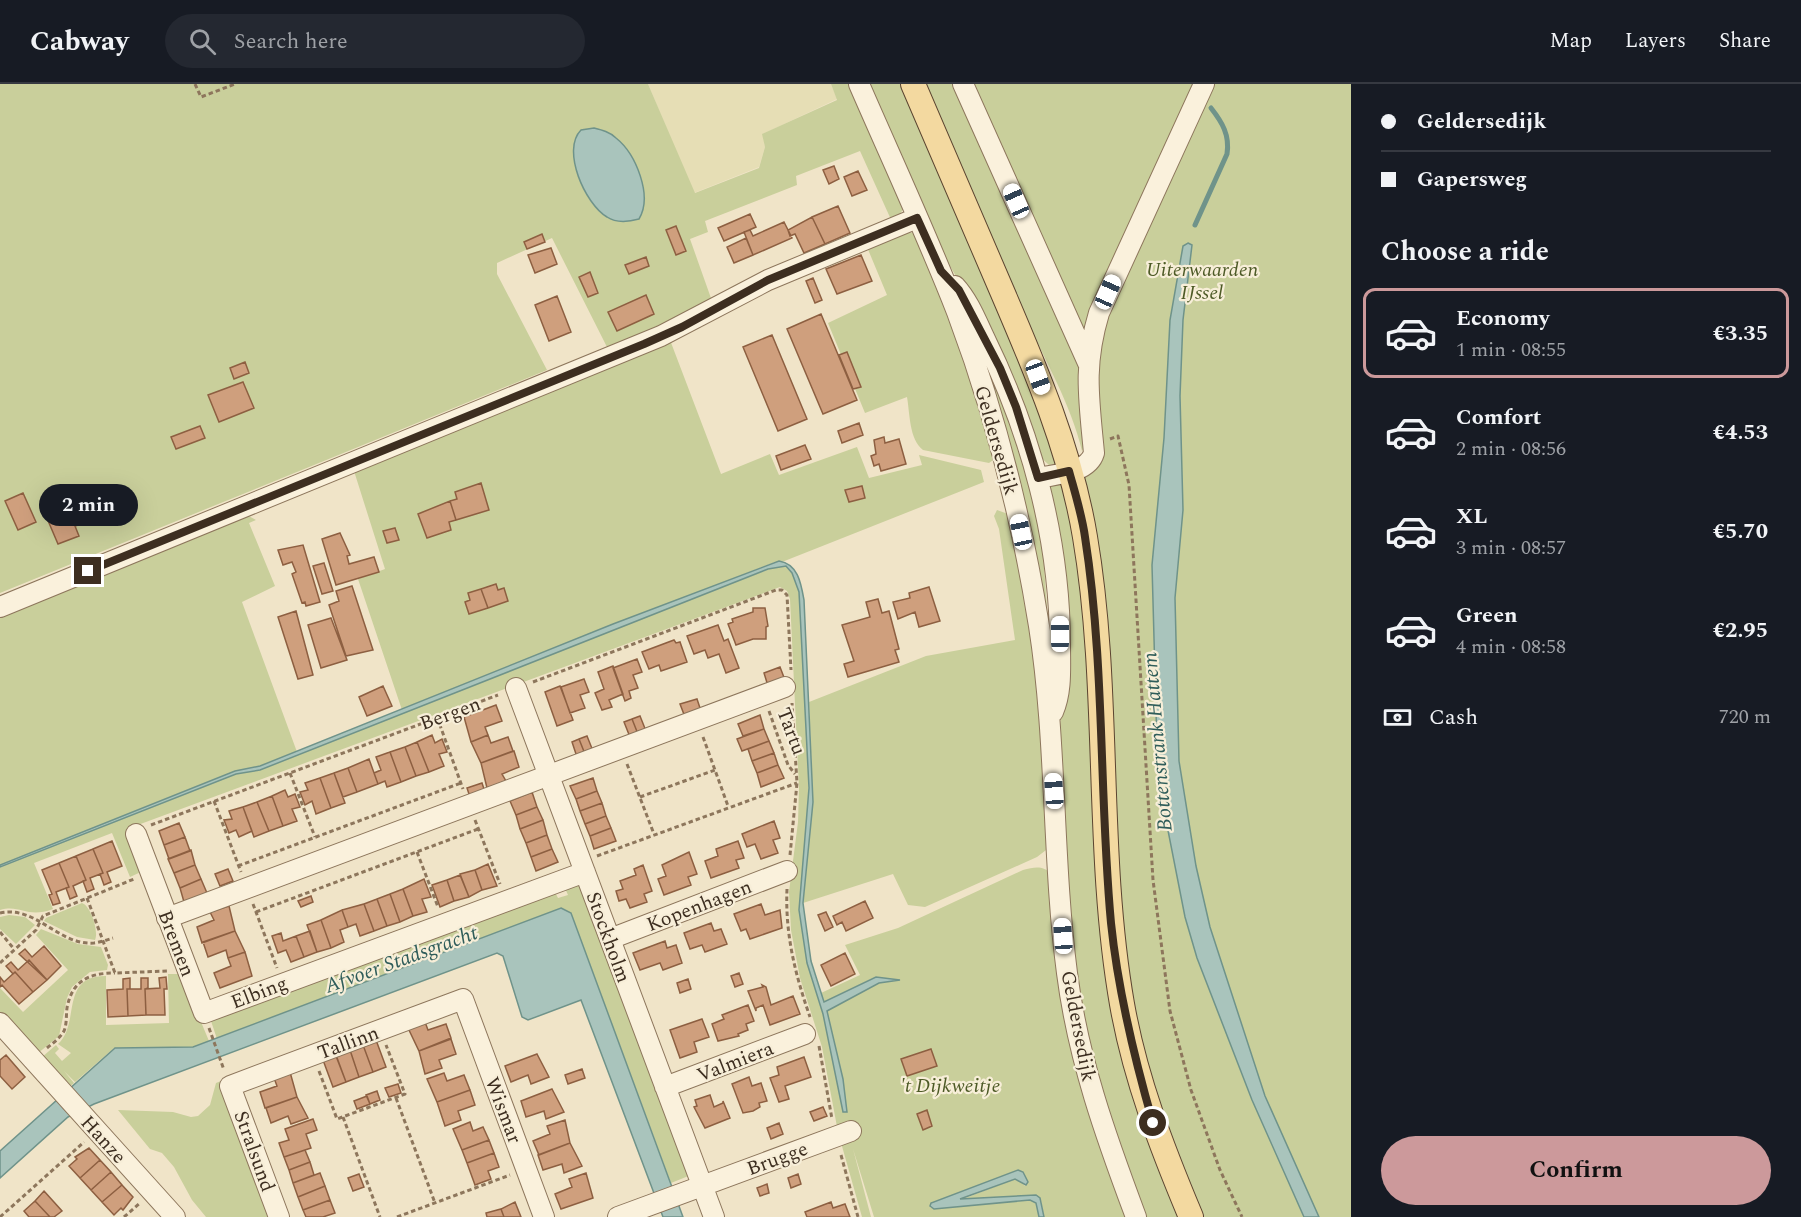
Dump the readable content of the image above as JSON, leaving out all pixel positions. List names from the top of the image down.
{
  "streets": {
    "street": [
      "Geldersedijk",
      "Kopenhagen",
      "Stockholm",
      "Bremen",
      "Elbing",
      "Tallinn",
      "Valmiera",
      "Wismar",
      "Hanze",
      "Stralsund",
      "Brugge"
    ],
    "path": ["Bergen", "Tartu"]
  },
  "crossings": [
    ["Bergen", "Stockholm"],
    ["Bergen", "Bremen"],
    ["Kopenhagen", "Stockholm"],
    ["Stockholm", "Elbing"],
    ["Stockholm", "Valmiera"],
    ["Stockholm", "Brugge"],
    ["Bremen", "Elbing"],
    ["Tallinn", "Wismar"],
    ["Tallinn", "Stralsund"]
  ],
  "water": ["Bottenstrank Hattem", "Afvoer Stadsgracht"],
  "parks": ["Uiterwaarden IJssel", "'t Dijkweitje"],
  "page": {
    "header": "Cabway",
    "search": "Search here",
    "nav": ["Map", "Layers", "Share"],
    "banner": ["Geldersedijk", "Gapersweg"],
    "heading": "Choose a ride",
    "list": [
      {
        "name": "Economy",
        "note": "1 min · 08:55",
        "value": "€3.35"
      },
      {
        "name": "Comfort",
        "note": "2 min · 08:56",
        "value": "€4.53"
      },
      {
        "name": "XL",
        "note": "3 min · 08:57",
        "value": "€5.70"
      },
      {
        "name": "Green",
        "note": "4 min · 08:58",
        "value": "€2.95"
      }
    ],
    "bubble": "2 min",
    "pay": ["Cash", "720 m"],
    "buttons": "Confirm"
  }
}
